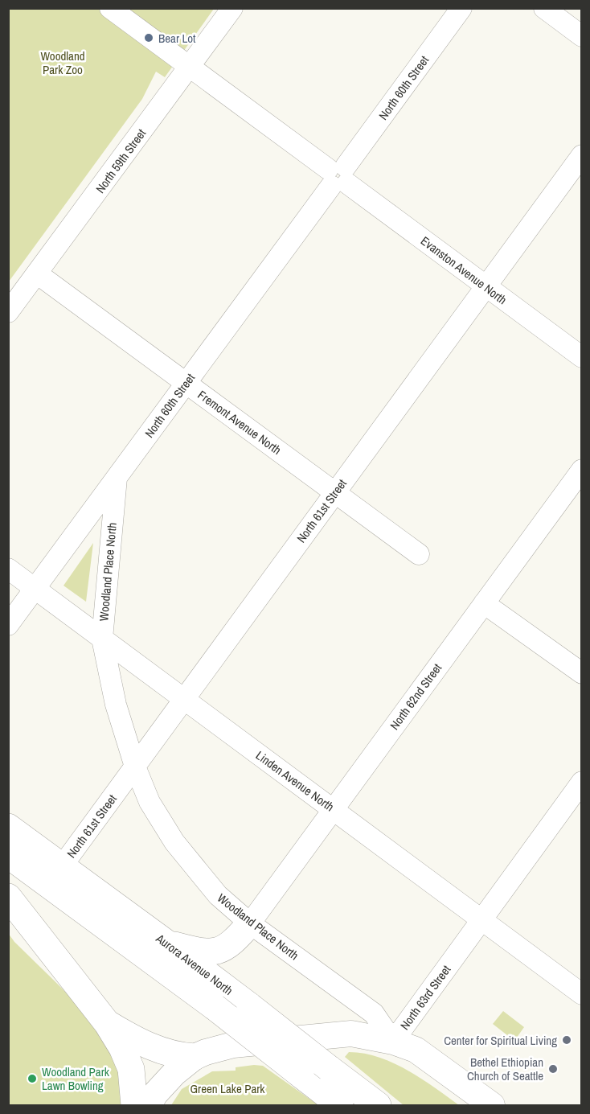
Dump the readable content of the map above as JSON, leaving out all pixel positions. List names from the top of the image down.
{
  "streets": {
    "highway": ["Aurora Avenue North"],
    "main road": ["North 63rd Street"],
    "street": [
      "North 60th Street",
      "North 59th Street",
      "Evanston Avenue North",
      "Fremont Avenue North",
      "North 61st Street",
      "Woodland Place North",
      "North 62nd Street",
      "Linden Avenue North"
    ]
  },
  "crossings": [
    ["North 60th Street", "Evanston Avenue North"],
    ["North 60th Street", "Fremont Avenue North"],
    ["North 60th Street", "Woodland Place North"],
    ["North 60th Street", "Linden Avenue North"],
    ["North 59th Street", "Evanston Avenue North"],
    ["North 59th Street", "Fremont Avenue North"],
    ["Evanston Avenue North", "North 61st Street"],
    ["Fremont Avenue North", "North 61st Street"],
    ["North 61st Street", "Woodland Place North"],
    ["North 61st Street", "Linden Avenue North"],
    ["North 61st Street", "Aurora Avenue North"],
    ["Woodland Place North", "North 62nd Street"],
    ["Woodland Place North", "Linden Avenue North"],
    ["Woodland Place North", "North 63rd Street"],
    ["North 62nd Street", "Linden Avenue North"],
    ["Linden Avenue North", "North 63rd Street"]
  ],
  "parks": ["Woodland Park Zoo", "Green Lake Park"],
  "places": [
    "Bear Lot",
    "Center for Spiritual Living",
    "Bethel Ethiopian Church of Seattle",
    "Woodland Park Lawn Bowling"
  ]
}
